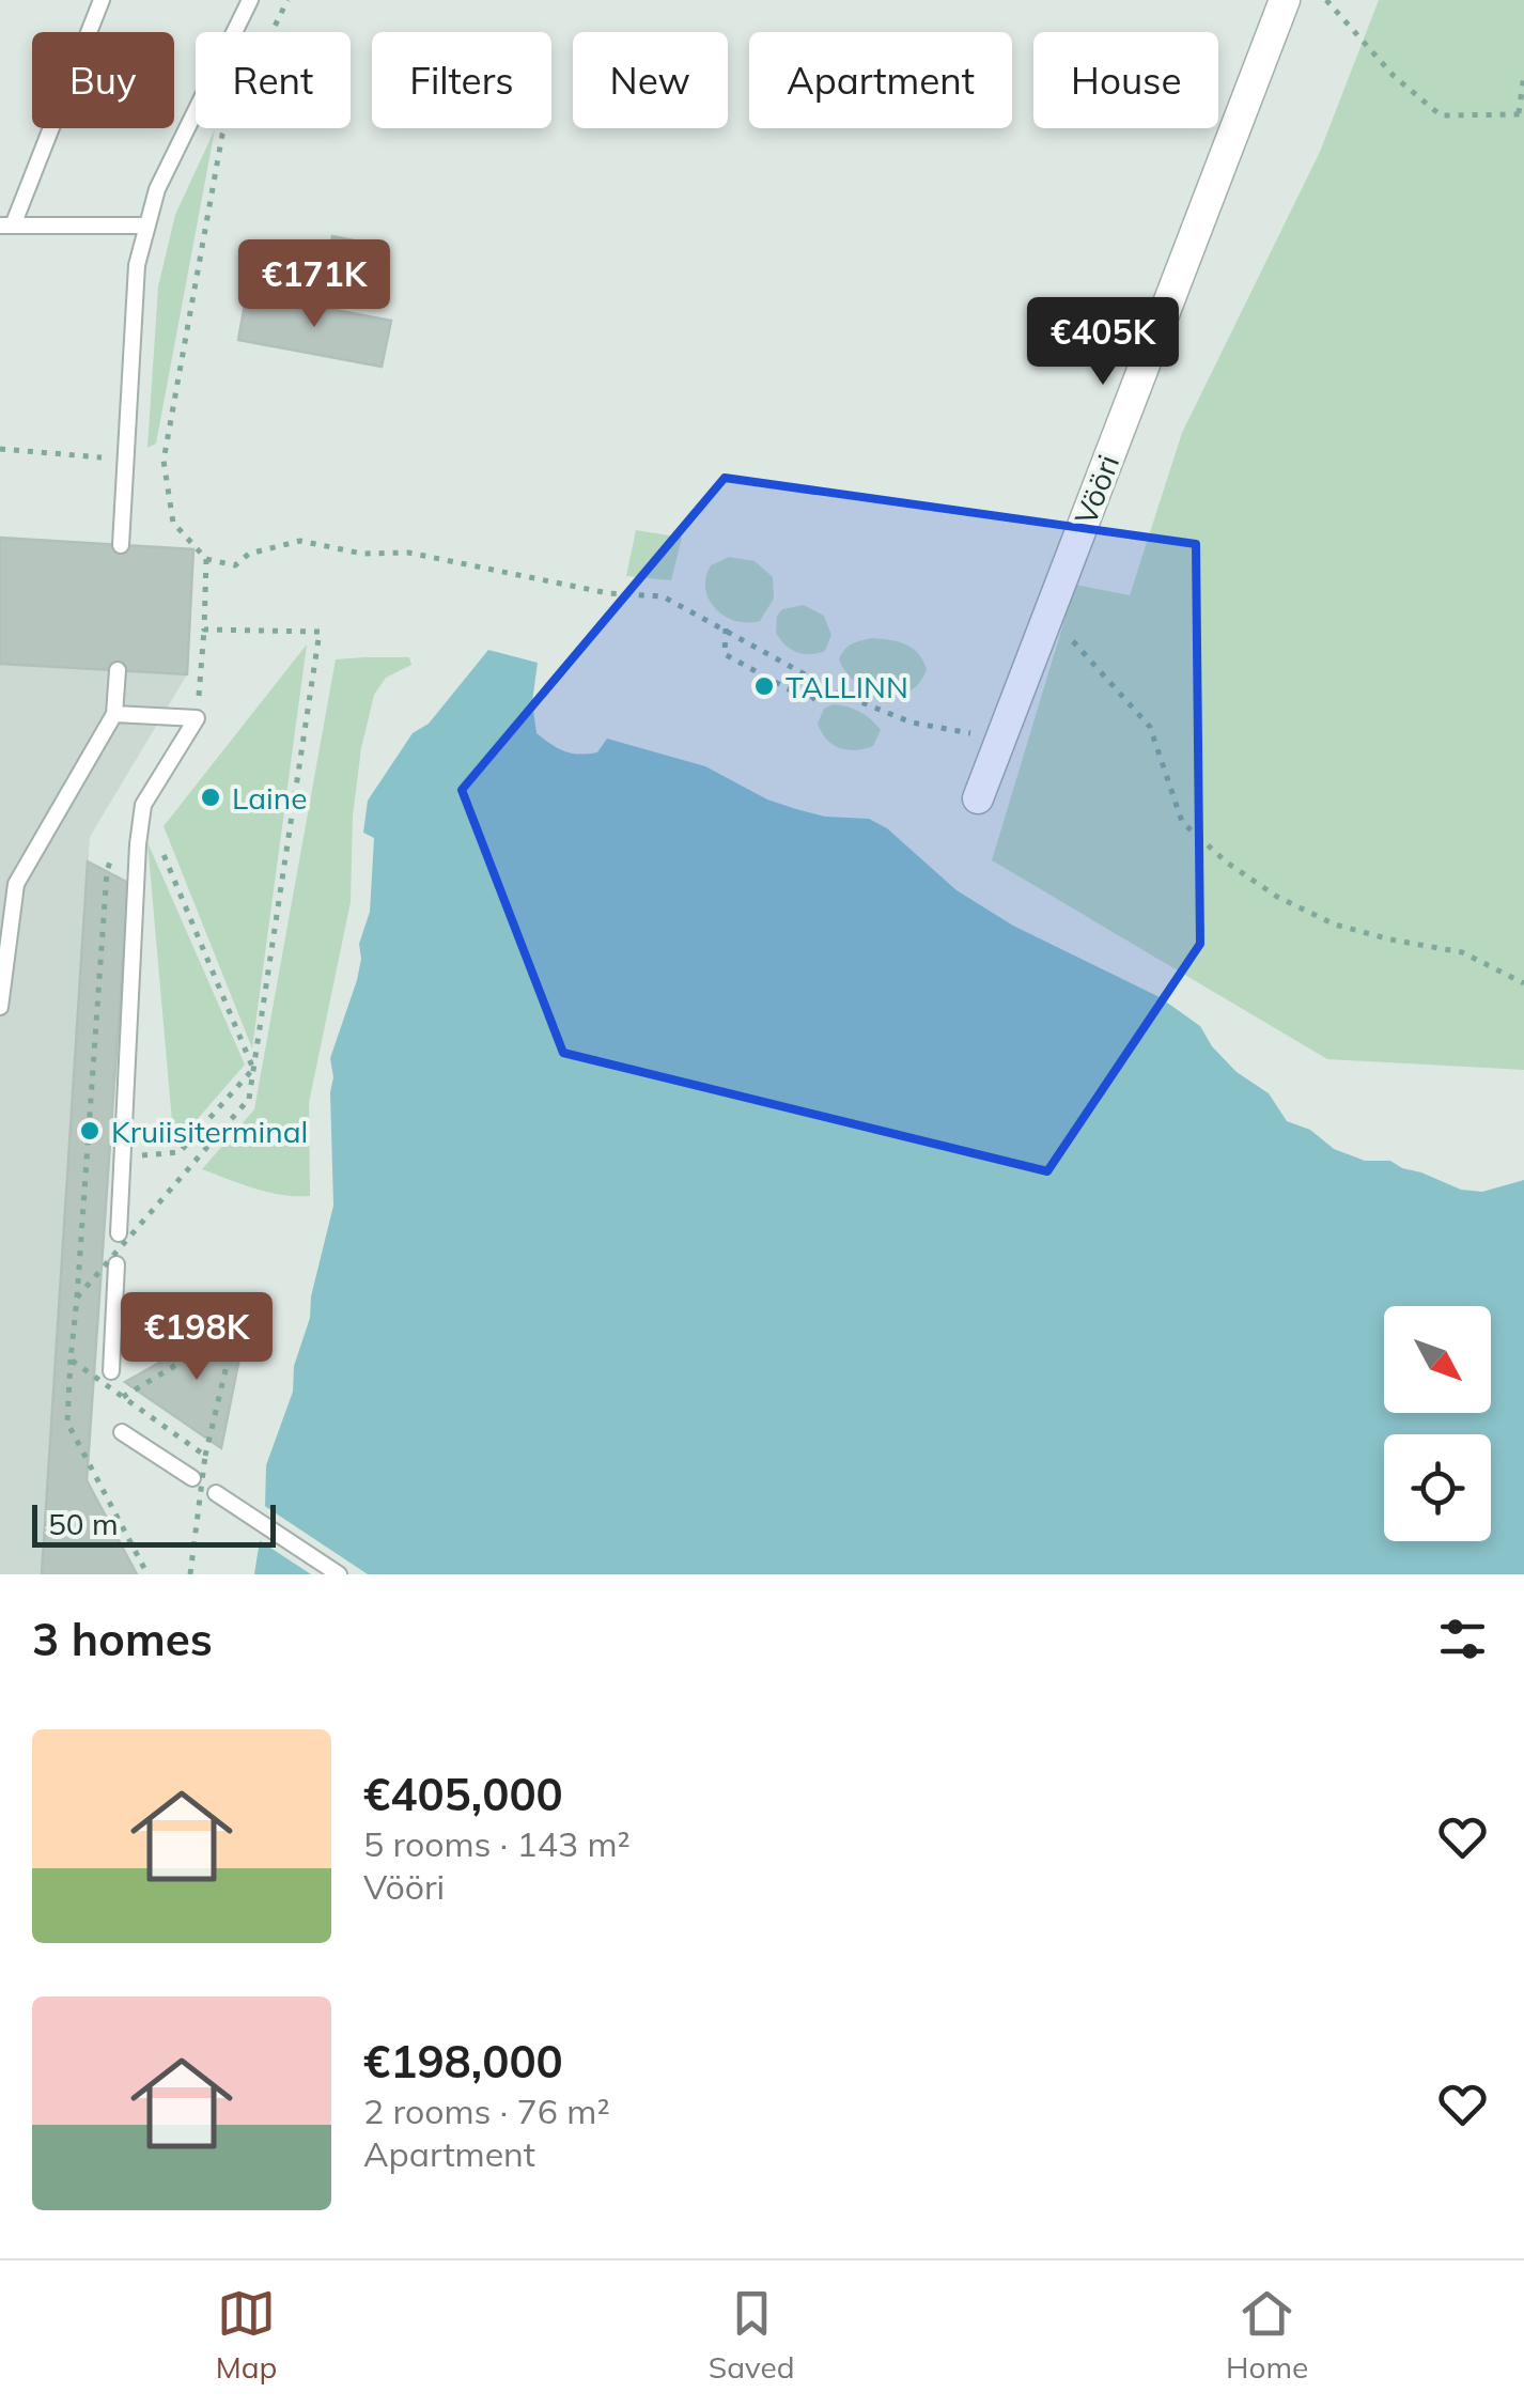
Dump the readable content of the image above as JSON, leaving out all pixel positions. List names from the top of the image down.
{
  "streets": {
    "street": ["Vööri"]
  },
  "places": ["TALLINN", "Laine", "Kruiisiterminal"],
  "scale_bar": "50 m",
  "north": "bottom right",
  "page": {
    "chip": [
      "Buy",
      "Rent",
      "Filters",
      "New",
      "Apartment",
      "House"
    ],
    "price": ["€171K", "€405K", "€198K"],
    "scale": "50 m",
    "heading": "3 homes",
    "list": [
      {
        "name": "€405,000",
        "note": "5 rooms · 143 m² · Vööri"
      },
      {
        "name": "€198,000",
        "note": "2 rooms · 76 m² · Apartment"
      }
    ],
    "tabs": ["Map", "Saved", "Home"]
  }
}
